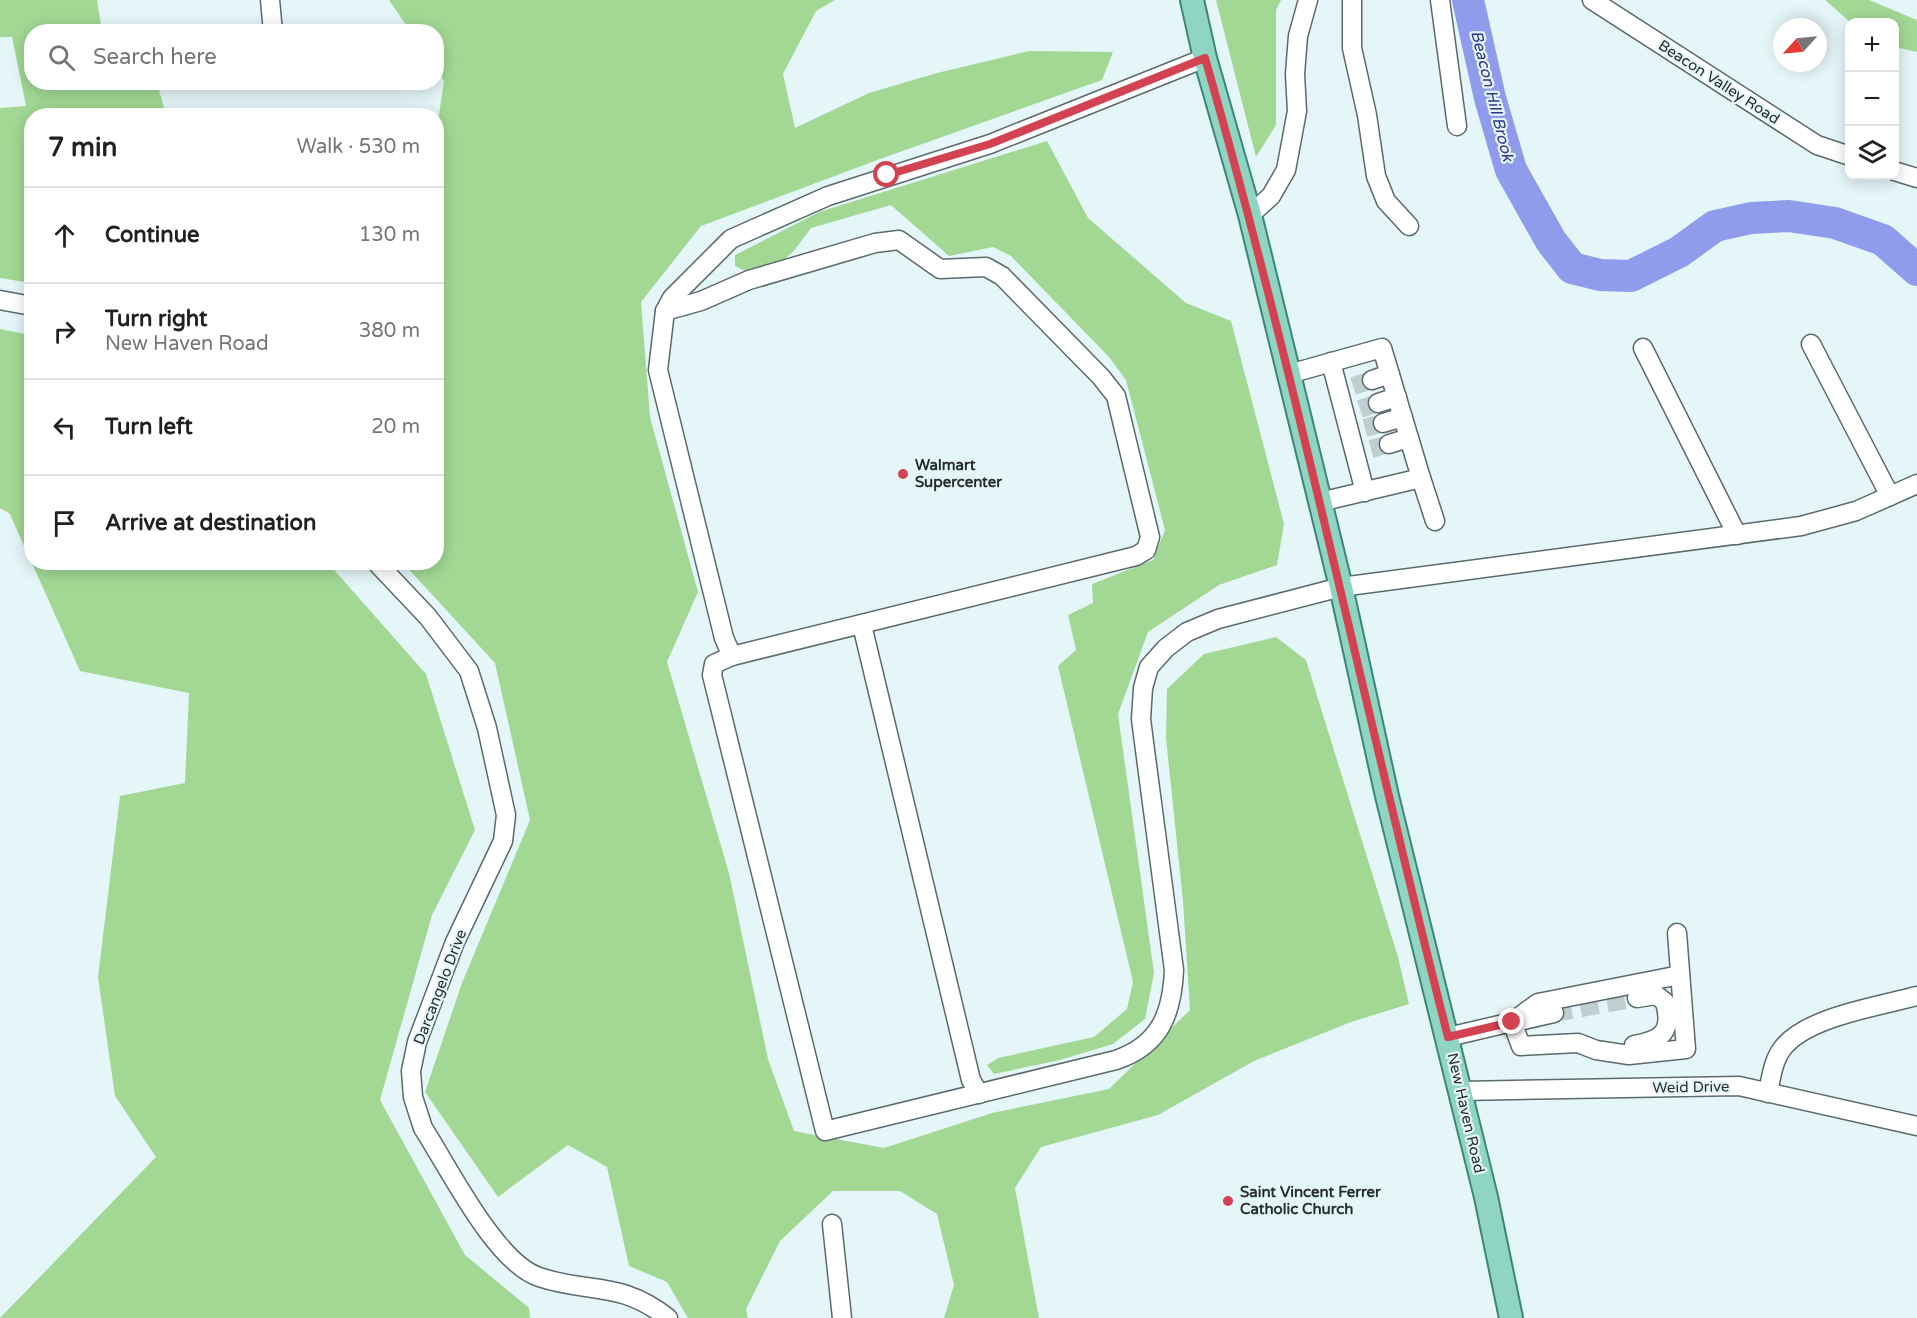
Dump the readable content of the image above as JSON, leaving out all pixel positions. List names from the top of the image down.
{
  "streets": {
    "main road": ["New Haven Road"],
    "street": ["Beacon Valley Road", "Darcangelo Drive", "Weid Drive"]
  },
  "crossings": [
    ["Weid Drive", "New Haven Road"]
  ],
  "water": ["Beacon Hill Brook"],
  "places": ["Walmart Supercenter", "Saint Vincent Ferrer Catholic Church"],
  "north": "bottom left",
  "page": {
    "map_buttons": ["+", "−"],
    "search": "Search here",
    "heading": ["7 min", "Walk · 530 m"],
    "list": [
      ["Continue", "130 m"],
      ["Turn right", "New Haven Road", "380 m"],
      ["Turn left", "20 m"],
      "Arrive at destination"
    ]
  }
}
